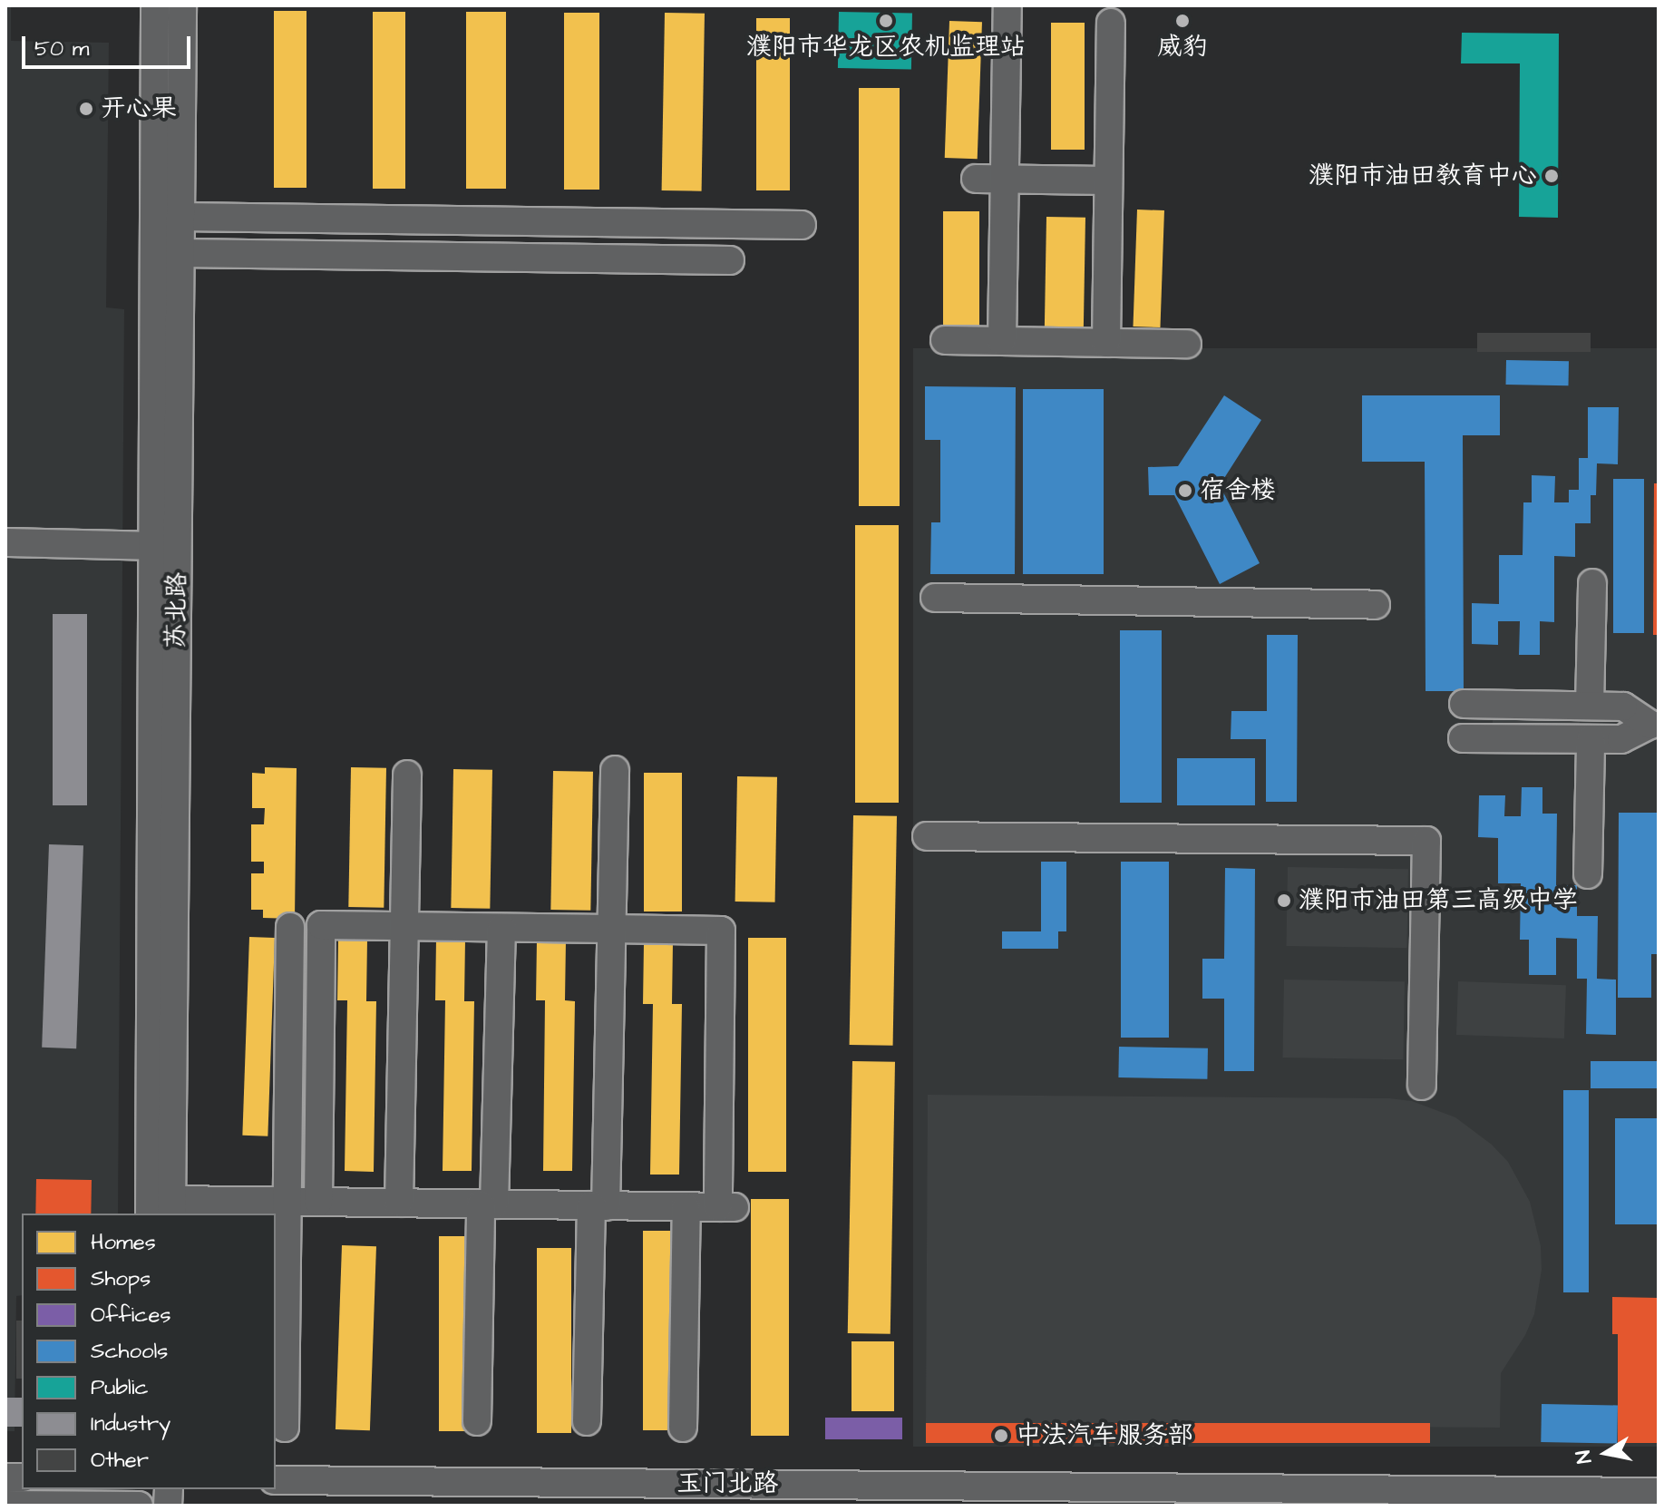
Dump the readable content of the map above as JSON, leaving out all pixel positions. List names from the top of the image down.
{
  "streets": {
    "street": ["苏北路", "玉门北路"]
  },
  "places": [
    "濮阳市华龙区农机监理站",
    "威豹",
    "开心果",
    "濮阳市油田教育中心",
    "宿舍楼",
    "濮阳市油田第三高级中学",
    "中法汽车服务部"
  ],
  "legend": [
    "Homes",
    "Shops",
    "Offices",
    "Schools",
    "Public",
    "Industry",
    "Other"
  ],
  "scale_bar": "50 m",
  "north": "left"
}
